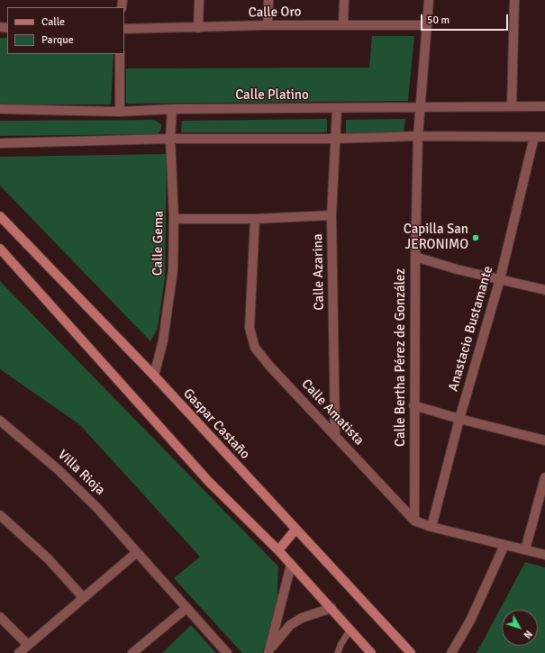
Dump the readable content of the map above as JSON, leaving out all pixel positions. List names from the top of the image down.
{
  "streets": {
    "main road": ["Gaspar Castaño"],
    "street": [
      "Calle Oro",
      "Calle Platino",
      "Calle Gema",
      "Calle Azarina",
      "Anastacio Bustamante",
      "Calle Bertha Pérez de González",
      "Calle Amatista",
      "Villa Rioja"
    ]
  },
  "crossings": [
    ["Calle Oro", "Calle Bertha Pérez de González"],
    ["Calle Platino", "Calle Gema"],
    ["Calle Platino", "Calle Azarina"],
    ["Calle Platino", "Calle Bertha Pérez de González"],
    ["Calle Gema", "Gaspar Castaño"],
    ["Calle Azarina", "Calle Amatista"],
    ["Anastacio Bustamante", "Calle Amatista"],
    ["Calle Bertha Pérez de González", "Calle Amatista"]
  ],
  "places": ["Capilla San JERONIMO"],
  "legend": ["Calle", "Parque"],
  "scale_bar": "50 m",
  "north": "bottom right"
}
